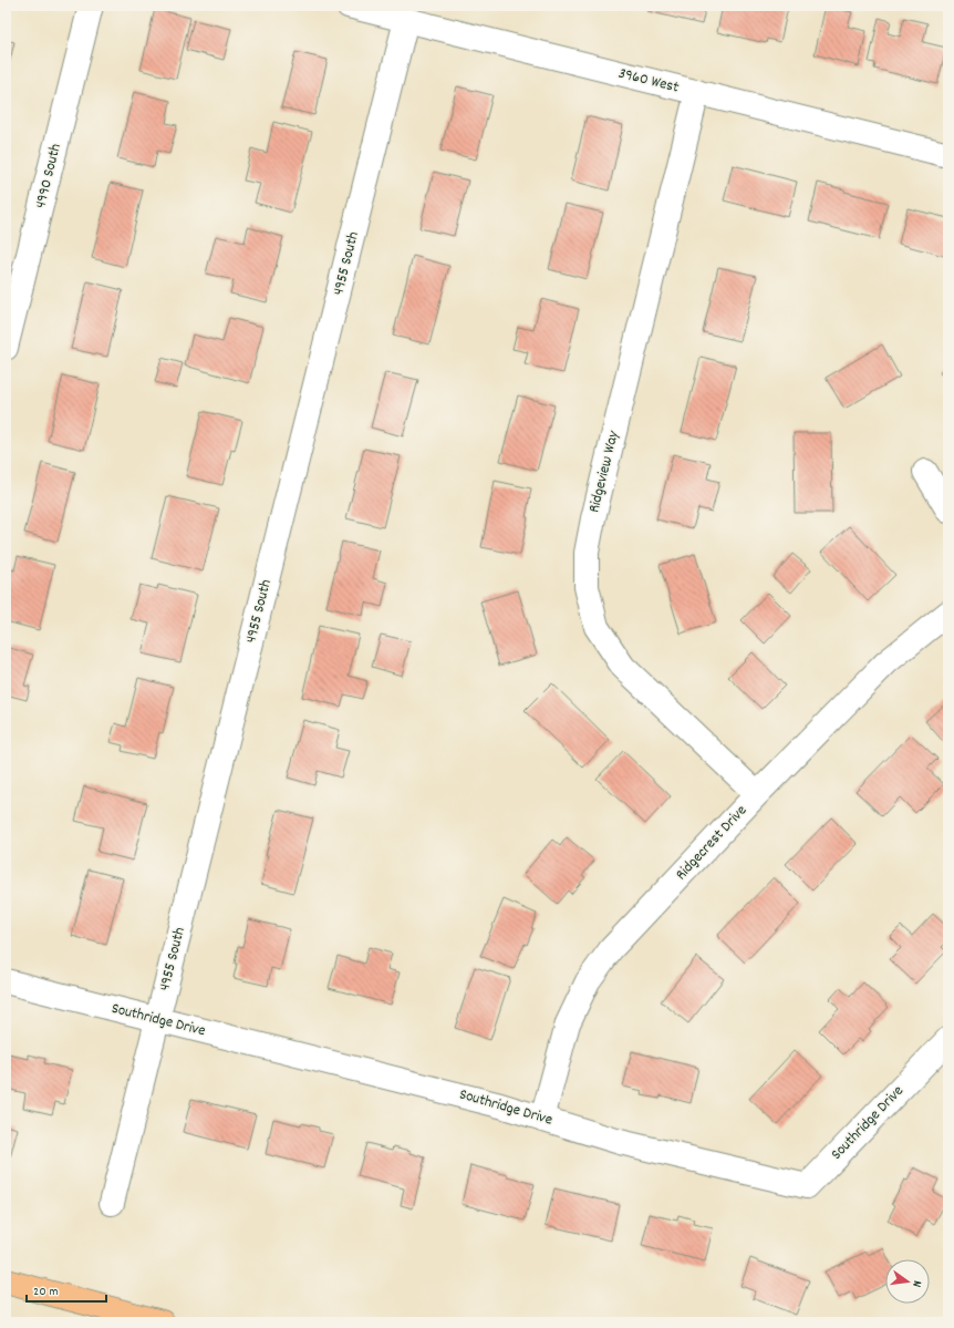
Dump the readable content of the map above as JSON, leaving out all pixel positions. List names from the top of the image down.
{
  "streets": {
    "street": [
      "3960 West",
      "4990 South",
      "4955 South",
      "Ridgeview Way",
      "Ridgecrest Drive",
      "Southridge Drive"
    ]
  },
  "crossings": [
    ["3960 West", "4955 South"],
    ["3960 West", "Ridgeview Way"],
    ["4955 South", "Southridge Drive"],
    ["Ridgeview Way", "Ridgecrest Drive"],
    ["Ridgecrest Drive", "Southridge Drive"]
  ],
  "scale_bar": "20 m",
  "north": "right"
}
